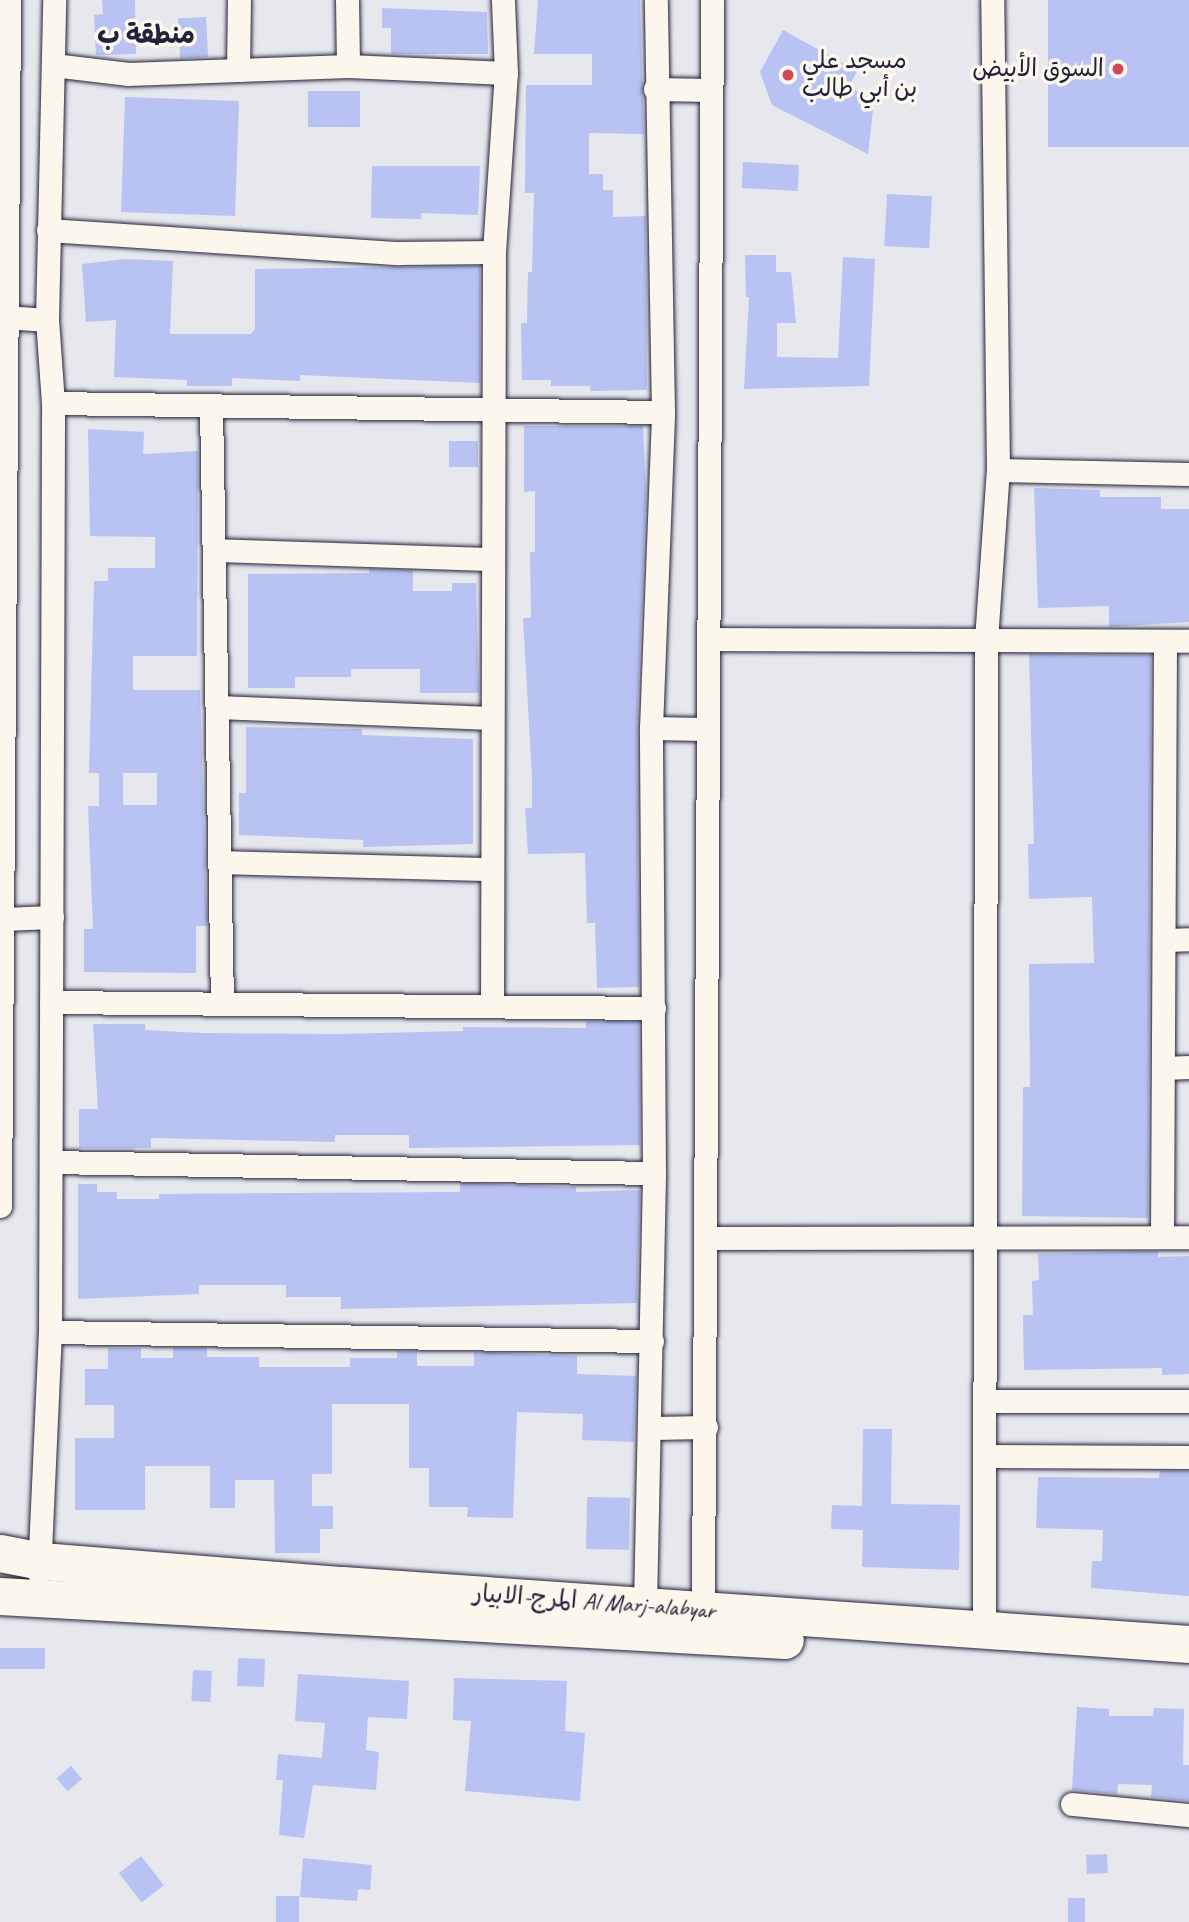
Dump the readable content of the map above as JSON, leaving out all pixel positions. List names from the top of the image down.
{
  "streets": {
    "main road": ["المرج-الابيار Al Marj-alabyar"]
  },
  "districts": ["منطقة ب"],
  "places": ["السوق الأبيض", "مسجد علي بن أبي طالب"]
}
